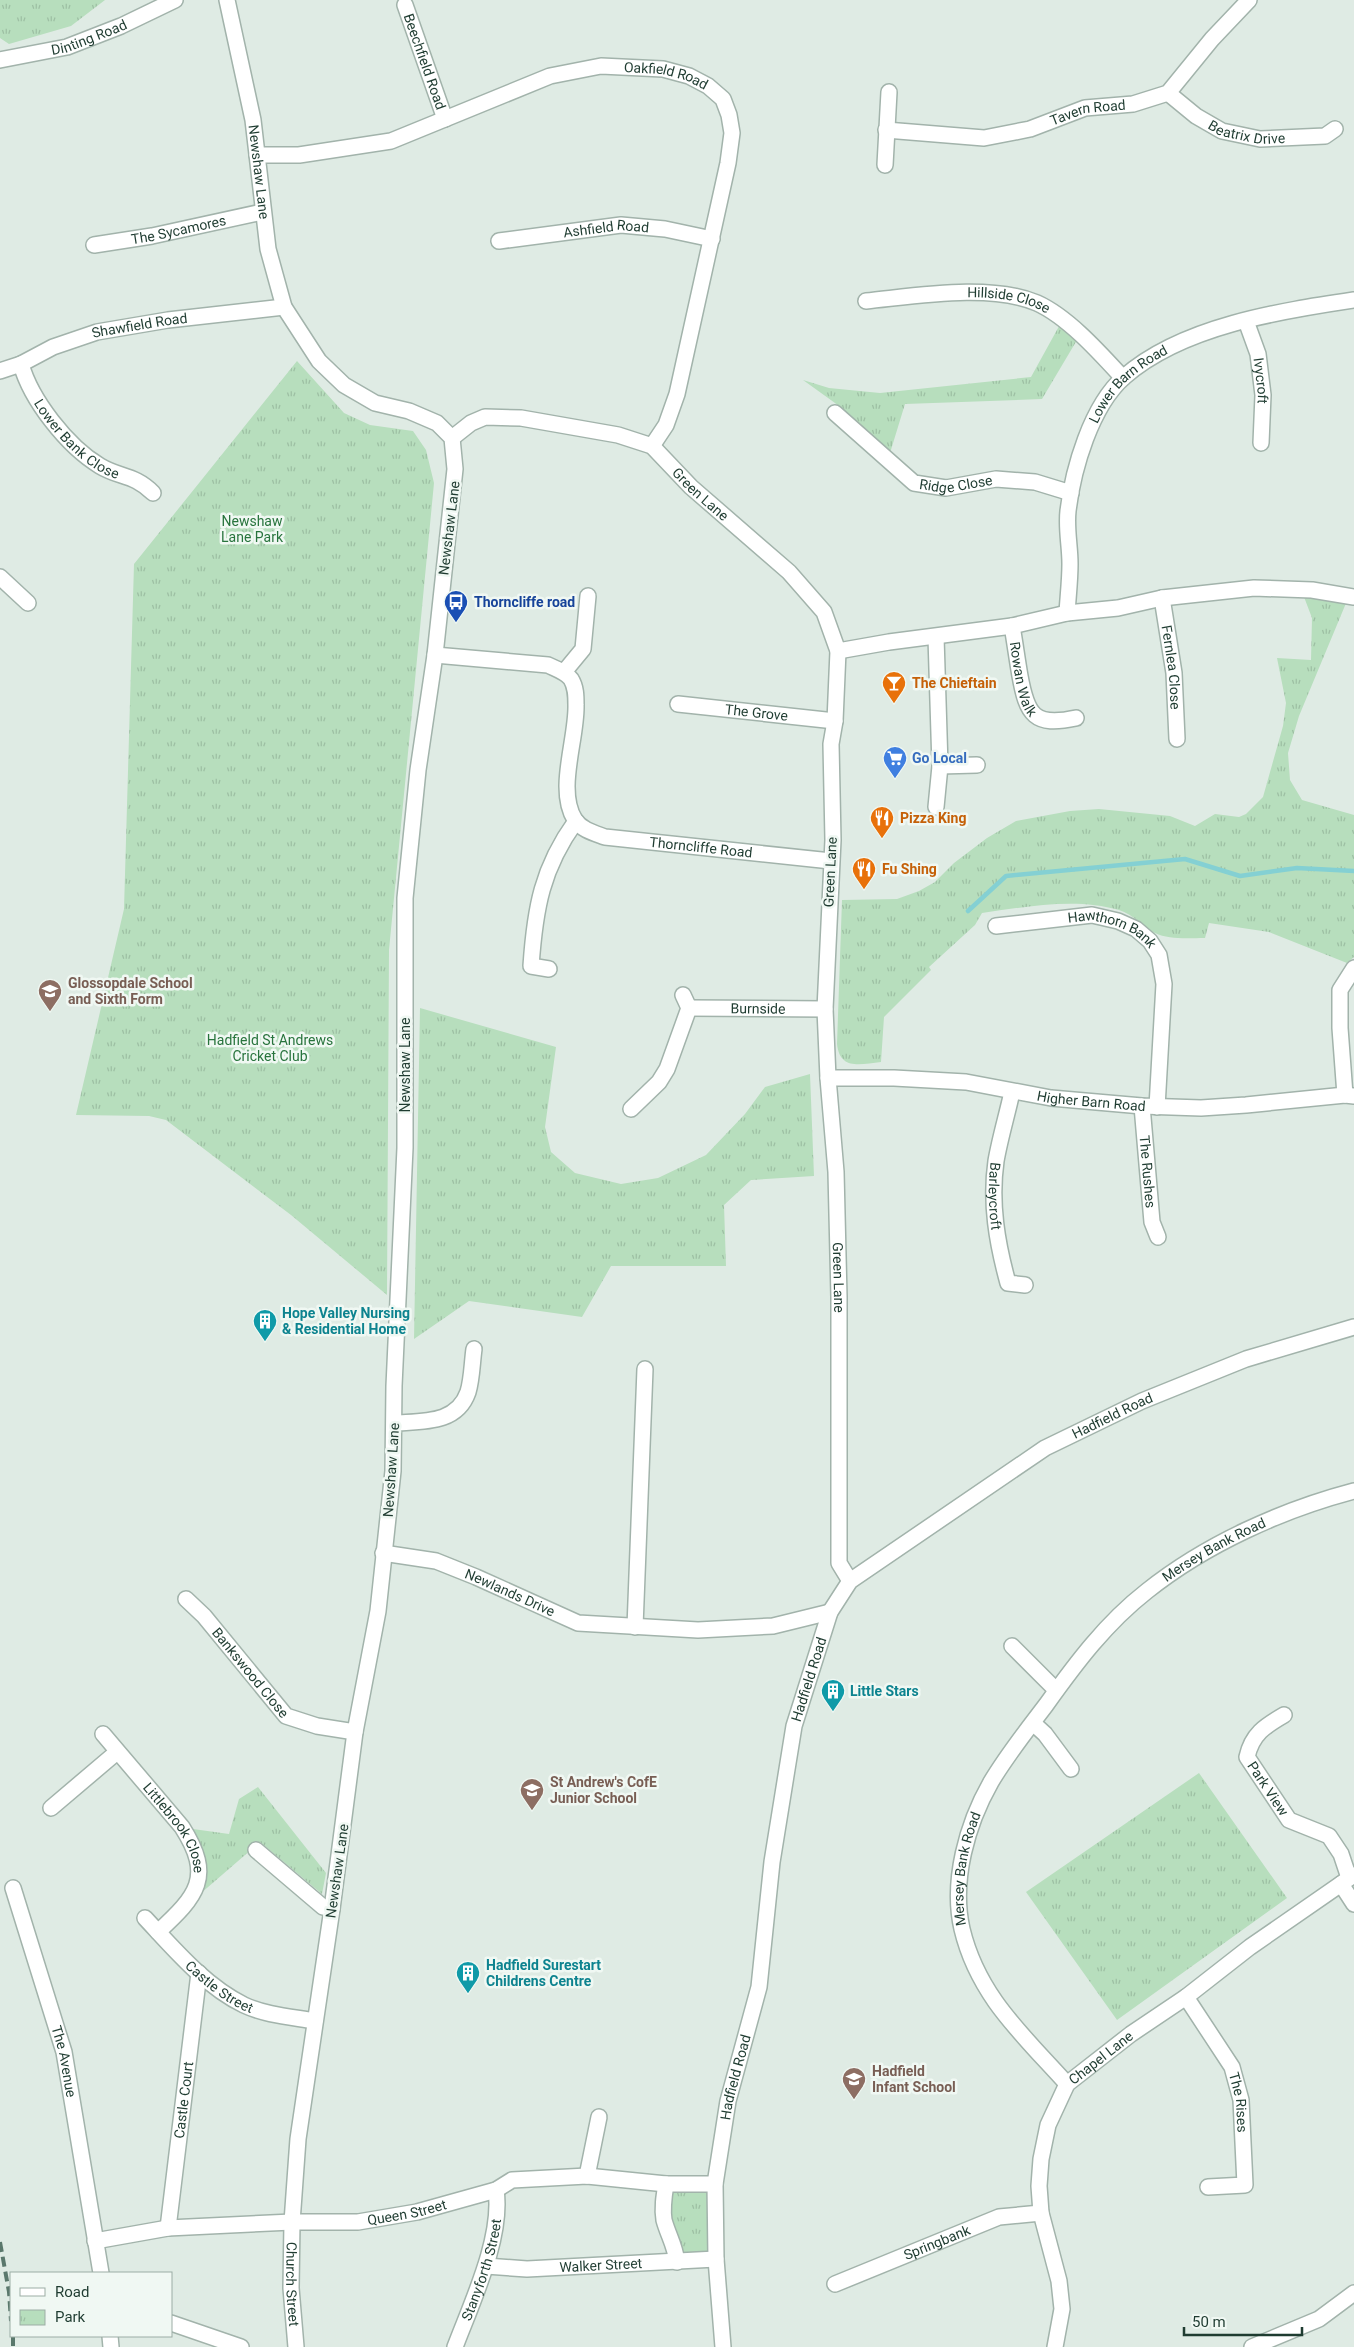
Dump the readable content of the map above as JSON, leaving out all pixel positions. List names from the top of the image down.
{
  "streets": {
    "street": [
      "Dinting Road",
      "Beechfield Road",
      "Oakfield Road",
      "Tavern Road",
      "Beatrix Drive",
      "Newshaw Lane",
      "The Sycamores",
      "Ashfield Road",
      "Hillside Close",
      "Shawfield Road",
      "Ivycroft",
      "Lower Barn Road",
      "Lower Bank Close",
      "Ridge Close",
      "Green Lane",
      "Fernlea Close",
      "Rowan Walk",
      "The Grove",
      "Thorncliffe Road",
      "Hawthorn Bank",
      "Burnside",
      "Higher Barn Road",
      "The Rushes",
      "Barleycroft",
      "Hadfield Road",
      "Mersey Bank Road",
      "Newlands Drive",
      "Bankswood Close",
      "Park View",
      "Littlebrook Close",
      "Castle Street",
      "Chapel Lane",
      "The Avenue",
      "Castle Court",
      "The Rises",
      "Queen Street",
      "Springbank",
      "Walker Street",
      "Stanyforth Street",
      "Church Street"
    ]
  },
  "crossings": [
    ["Beechfield Road", "Oakfield Road"],
    ["Oakfield Road", "Newshaw Lane"],
    ["Oakfield Road", "Ashfield Road"],
    ["Oakfield Road", "Green Lane"],
    ["Tavern Road", "Beatrix Drive"],
    ["Newshaw Lane", "The Sycamores"],
    ["Newshaw Lane", "Shawfield Road"],
    ["Newshaw Lane", "Green Lane"],
    ["Newshaw Lane", "Newlands Drive"],
    ["Newshaw Lane", "Bankswood Close"],
    ["Newshaw Lane", "Castle Street"],
    ["Newshaw Lane", "Queen Street"],
    ["Newshaw Lane", "Church Street"],
    ["Hillside Close", "Lower Barn Road"],
    ["Shawfield Road", "Lower Bank Close"],
    ["Ivycroft", "Lower Barn Road"],
    ["Lower Barn Road", "Ridge Close"],
    ["Green Lane", "The Grove"],
    ["Green Lane", "Thorncliffe Road"],
    ["Green Lane", "Burnside"],
    ["Green Lane", "Higher Barn Road"],
    ["Green Lane", "Hadfield Road"],
    ["Hawthorn Bank", "Higher Barn Road"],
    ["Higher Barn Road", "The Rushes"],
    ["Higher Barn Road", "Barleycroft"],
    ["Hadfield Road", "Newlands Drive"],
    ["Hadfield Road", "Queen Street"],
    ["Hadfield Road", "Walker Street"],
    ["Mersey Bank Road", "Chapel Lane"],
    ["Park View", "Chapel Lane"],
    ["Littlebrook Close", "Castle Street"],
    ["Castle Street", "Castle Court"],
    ["Chapel Lane", "The Rises"],
    ["Chapel Lane", "Springbank"],
    ["The Avenue", "Queen Street"],
    ["Castle Court", "Queen Street"],
    ["Queen Street", "Stanyforth Street"],
    ["Queen Street", "Church Street"],
    ["Walker Street", "Stanyforth Street"]
  ],
  "parks": ["Newshaw Lane Park", "Hadfield St Andrews Cricket Club"],
  "places": {
    "bus stop": ["Thorncliffe road"],
    "bar": ["The Chieftain"],
    "supermarket": ["Go Local"],
    "restaurant": ["Pizza King", "Fu Shing"],
    "school or university": ["Glossopdale School and Sixth Form", "St Andrew's CofE Junior School", "Hadfield Infant School"],
    "building": ["Hope Valley Nursing & Residential Home", "Little Stars", "Hadfield Surestart Childrens Centre"]
  },
  "legend": ["Road", "Park"],
  "scale_bar": "50 m"
}
